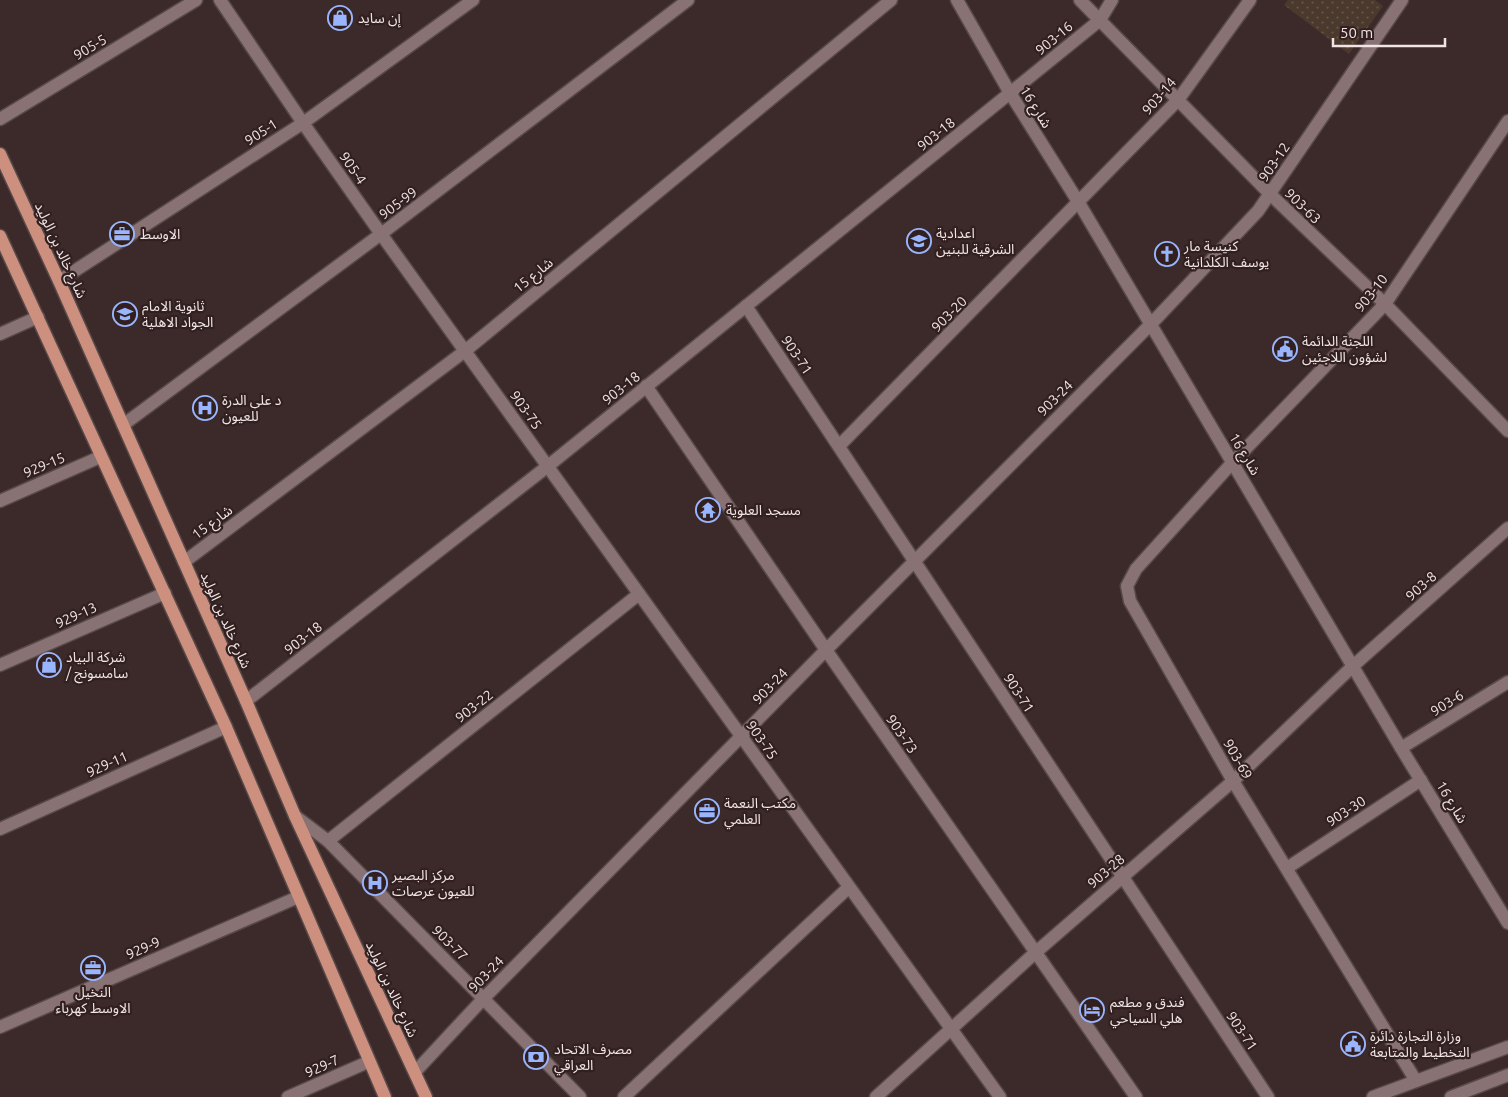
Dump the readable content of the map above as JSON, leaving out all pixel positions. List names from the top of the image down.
{
  "streets": {
    "main road": ["شارع خالد بن الوليد"],
    "street": [
      "903-16",
      "905-5",
      "903-14",
      "شارع 16",
      "905-1",
      "903-18",
      "903-12",
      "905-4",
      "905-99",
      "903-63",
      "شارع 15",
      "903-10",
      "903-20",
      "903-71",
      "903-24",
      "903-75",
      "929-15",
      "903-8",
      "929-13",
      "903-6",
      "903-22",
      "903-73",
      "903-69",
      "929-11",
      "903-30",
      "903-28",
      "903-77",
      "929-9",
      "929-7"
    ]
  },
  "crossings": [
    ["903-16", "شارع 16"],
    ["903-16", "903-18"],
    ["903-16", "903-63"],
    ["903-14", "شارع 16"],
    ["903-14", "903-63"],
    ["903-14", "903-20"],
    ["شارع 16", "903-18"],
    ["شارع 16", "903-12"],
    ["شارع 16", "903-10"],
    ["شارع 16", "903-20"],
    ["شارع 16", "903-24"],
    ["شارع 16", "903-8"],
    ["شارع 16", "903-6"],
    ["شارع 16", "903-69"],
    ["شارع 16", "903-30"],
    ["شارع 16", "903-28"],
    ["905-1", "905-4"],
    ["905-1", "شارع خالد بن الوليد"],
    ["903-18", "شارع خالد بن الوليد"],
    ["903-18", "903-71"],
    ["903-18", "903-75"],
    ["903-18", "903-73"],
    ["903-12", "903-63"],
    ["903-12", "903-24"],
    ["905-4", "905-99"],
    ["905-4", "شارع 15"],
    ["905-4", "903-75"],
    ["905-99", "شارع خالد بن الوليد"],
    ["903-63", "903-10"],
    ["شارع خالد بن الوليد", "شارع 15"],
    ["شارع خالد بن الوليد", "903-24"],
    ["شارع خالد بن الوليد", "903-77"],
    ["شارع 15", "903-75"],
    ["903-10", "903-69"],
    ["903-20", "903-71"],
    ["903-71", "903-24"],
    ["903-71", "903-28"],
    ["903-24", "903-75"],
    ["903-24", "903-73"],
    ["903-24", "903-77"],
    ["903-75", "903-22"],
    ["903-75", "903-28"],
    ["903-8", "903-28"],
    ["903-22", "903-77"],
    ["903-73", "903-28"],
    ["903-69", "903-30"],
    ["903-69", "903-28"]
  ],
  "places": {
    "shop": ["إن سايد", "شركة البياد / سامسونج"],
    "office": ["الاوسط", "مكتب النعمة العلمي", "النخيل الاوسط كهرباء"],
    "school or university": ["اعدادية الشرقية للبنين", "ثانوية الامام الجواد الاهلية"],
    "church": ["كنيسة مار يوسف الكلدانية"],
    "public building": ["اللجنة الدائمة لشؤون اللاجئين", "وزارة التجارة دائرة التخطيط والمتابعة"],
    "hospital": ["د علي الدرة للعيون", "مركز البصير للعيون عرصات"],
    "temple": ["مسجد العلوية"],
    "hotel": ["فندق و مطعم هلي السياحي"],
    "bank": ["مصرف الاتحاد العراقي"]
  },
  "scale_bar": "50 m"
}
